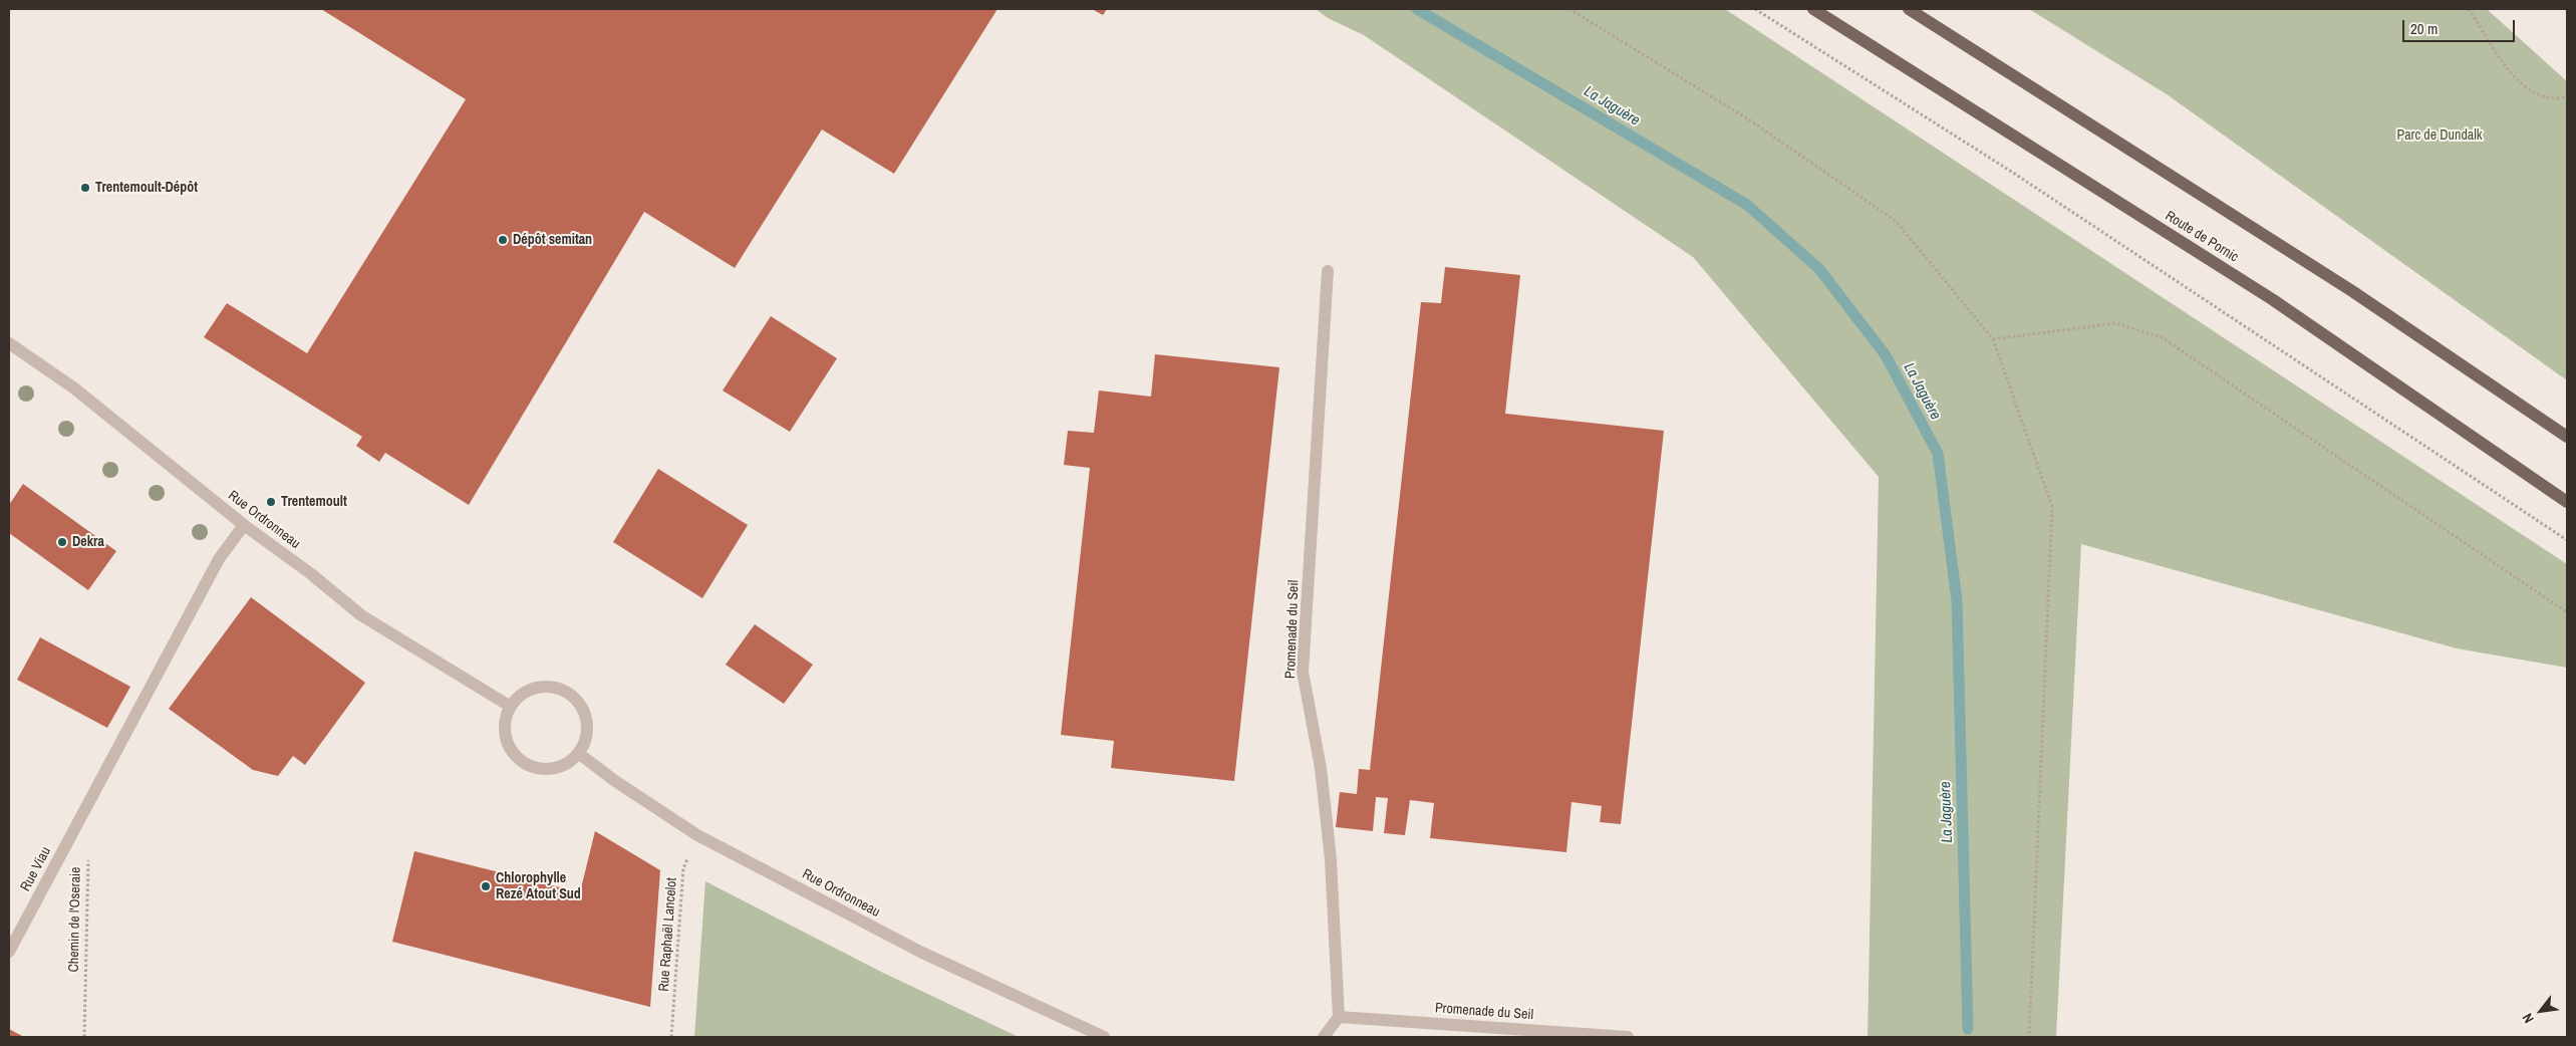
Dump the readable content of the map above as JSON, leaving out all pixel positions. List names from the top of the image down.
{
  "streets": {
    "main road": ["Route de Pornic"],
    "street": ["Rue Ordronneau", "Promenade du Seil", "Rue Viau"],
    "path": ["Chemin de l'Oseraie", "Rue Raphaël Lancelot"]
  },
  "crossings": [
    ["Rue Ordronneau", "Rue Viau"],
    ["Rue Ordronneau", "Rue Raphaël Lancelot"]
  ],
  "water": ["La Jaguère"],
  "parks": ["Parc de Dundalk"],
  "places": [
    "Trentemoult-Dépôt",
    "Dépôt semitan",
    "Trentemoult",
    "Dekra",
    "Chlorophylle Rezé Atout Sud"
  ],
  "scale_bar": "20 m",
  "north": "bottom left"
}
